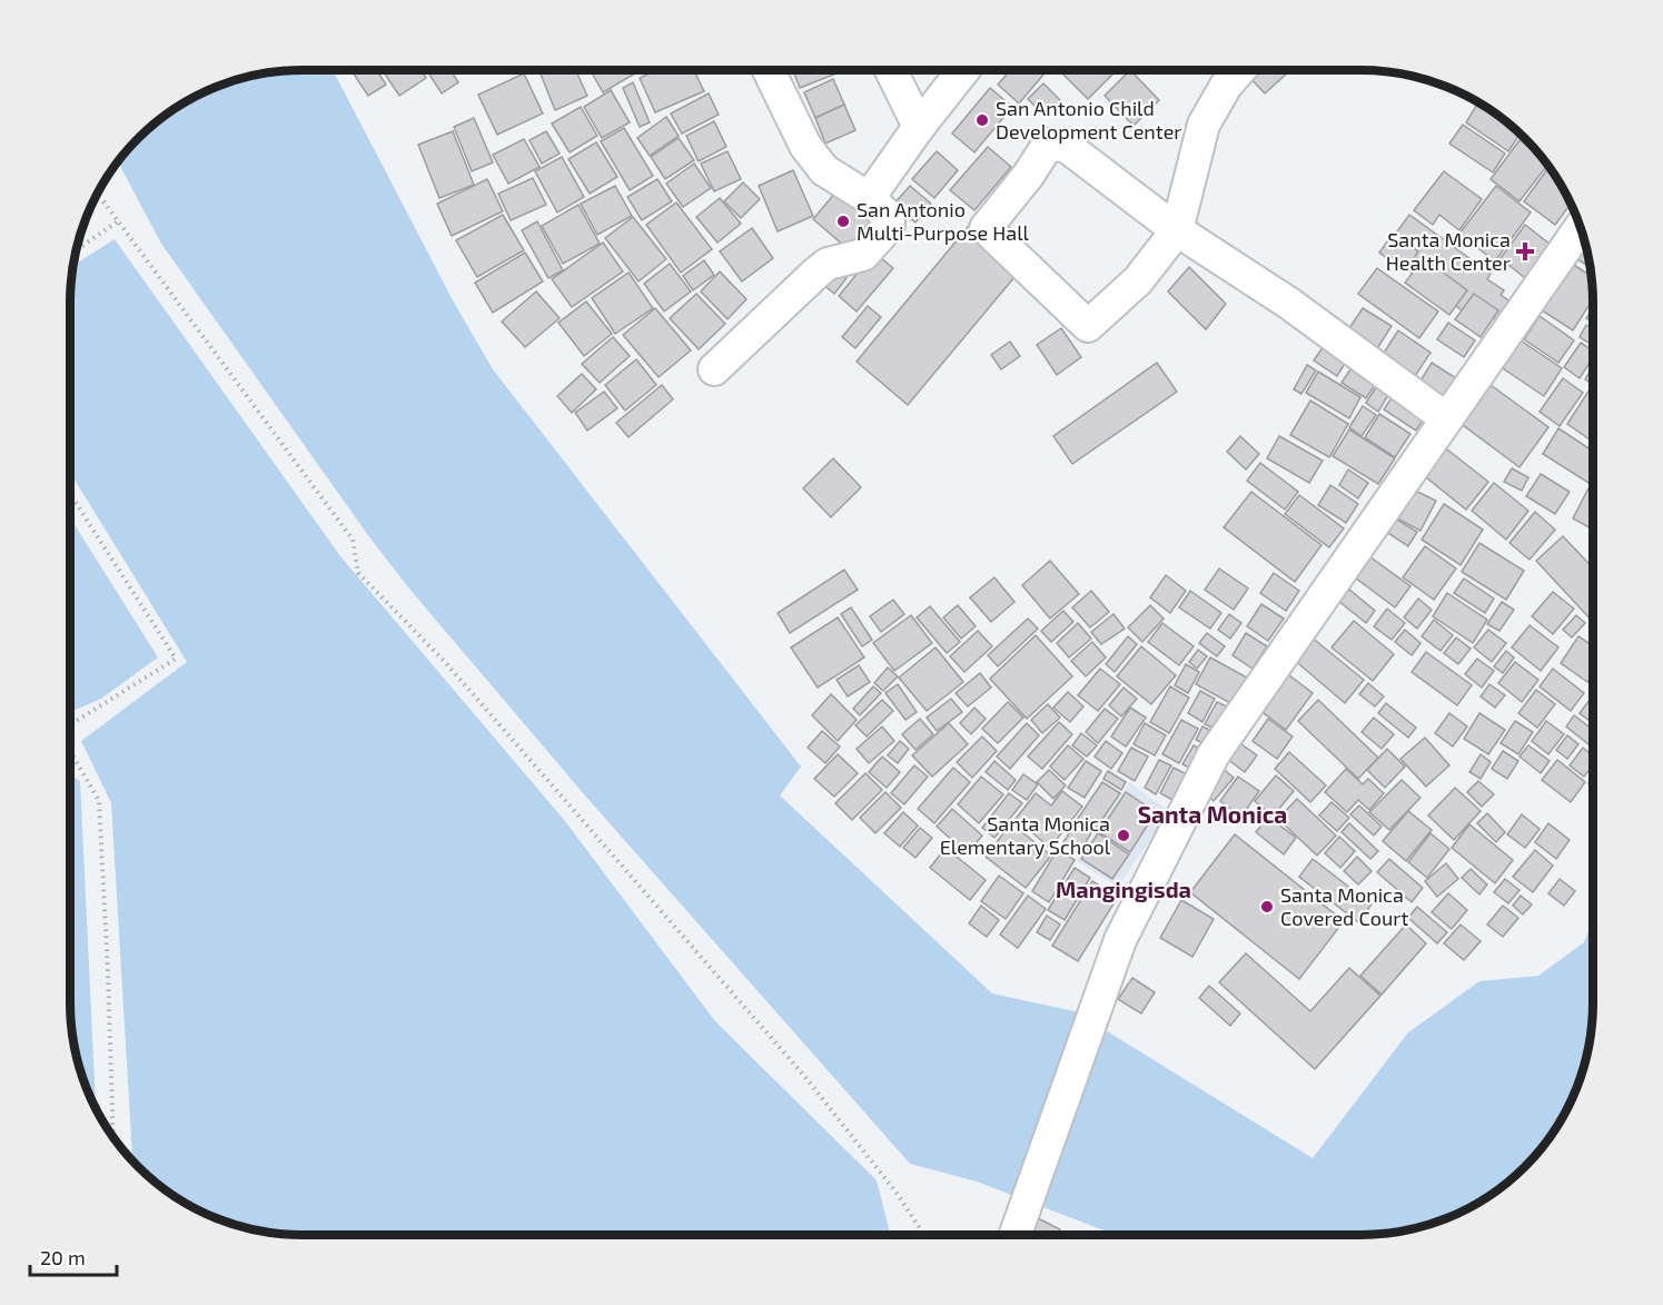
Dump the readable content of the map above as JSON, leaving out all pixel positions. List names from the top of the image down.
{
  "districts": ["Santa Monica", "Mangingisda"],
  "places": {
    "other": [
      "San Antonio Child Development Center",
      "San Antonio Multi-Purpose Hall",
      "Santa Monica Elementary School",
      "Santa Monica Covered Court"
    ],
    "health": ["Santa Monica Health Center"]
  },
  "scale_bar": "20 m"
}
